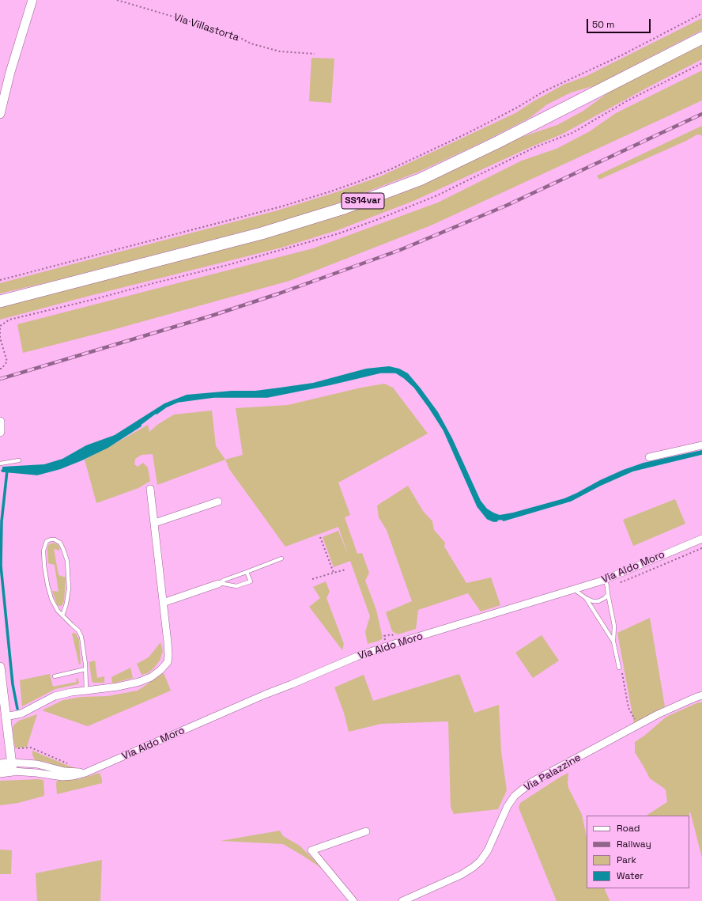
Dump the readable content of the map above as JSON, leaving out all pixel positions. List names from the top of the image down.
{
  "streets": {
    "highway": ["SS14var"],
    "street": ["Via Aldo Moro", "Via Palazzine"],
    "path": ["Via Villastorta"]
  },
  "legend": [
    "Road",
    "Railway",
    "Park",
    "Water"
  ],
  "scale_bar": "50 m"
}
